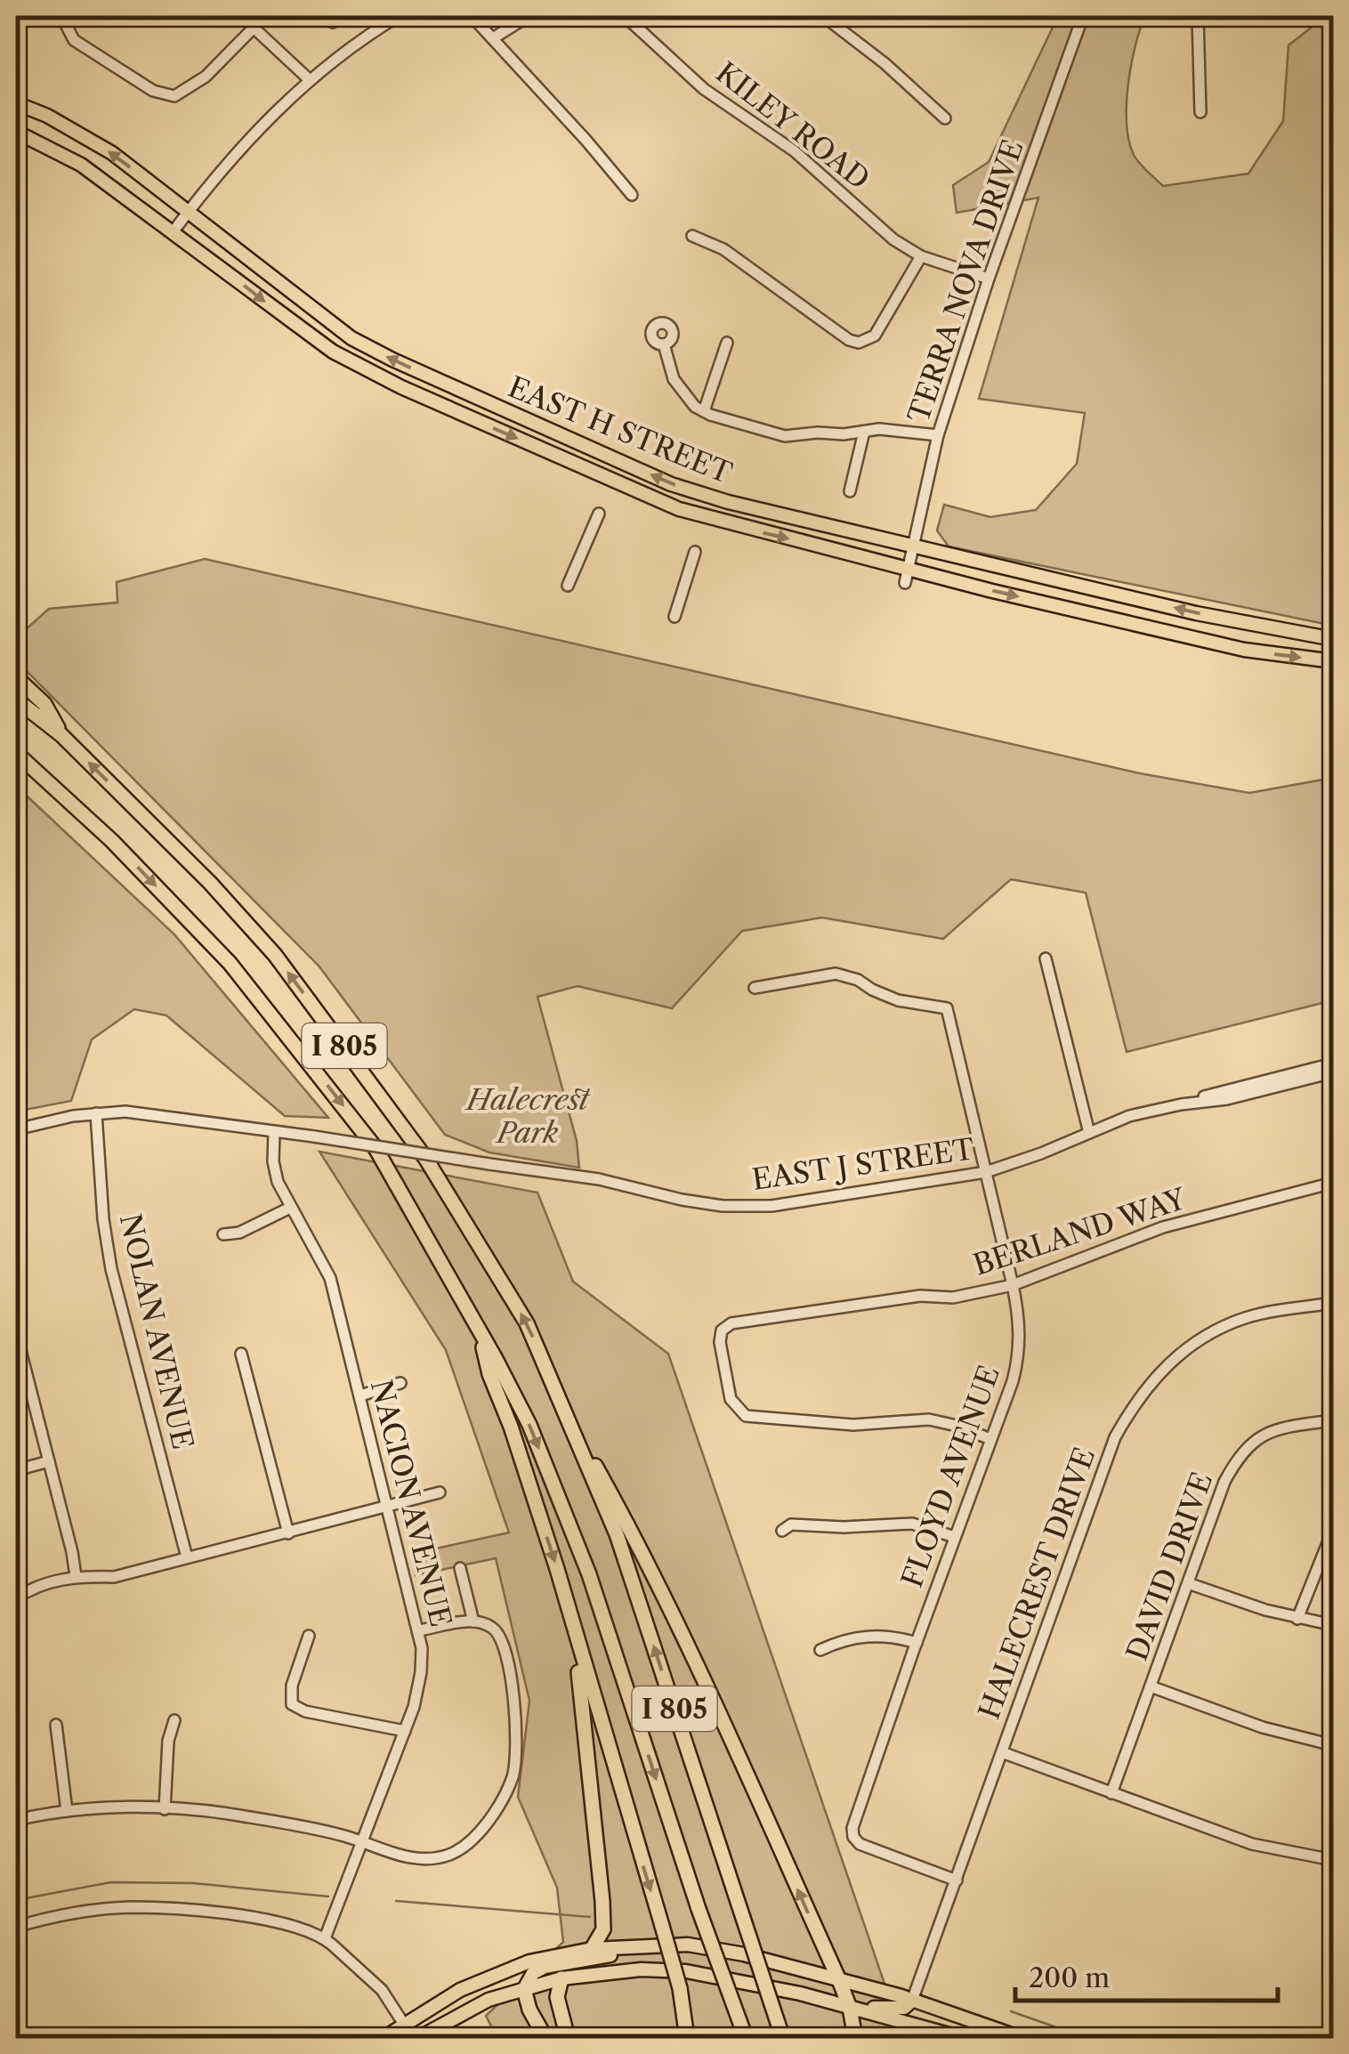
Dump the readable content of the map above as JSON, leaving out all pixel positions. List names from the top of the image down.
{
  "streets": {
    "highway": ["I 805"],
    "main road": ["EAST H STREET"],
    "street": [
      "KILEY ROAD",
      "TERRA NOVA DRIVE",
      "EAST J STREET",
      "BERLAND WAY",
      "NOLAN AVENUE",
      "FLOYD AVENUE",
      "NACION AVENUE",
      "DAVID DRIVE",
      "HALECREST DRIVE"
    ]
  },
  "crossings": [
    ["KILEY ROAD", "TERRA NOVA DRIVE"],
    ["TERRA NOVA DRIVE", "EAST H STREET"],
    ["EAST J STREET", "NOLAN AVENUE"],
    ["EAST J STREET", "FLOYD AVENUE"],
    ["EAST J STREET", "NACION AVENUE"],
    ["BERLAND WAY", "FLOYD AVENUE"],
    ["FLOYD AVENUE", "HALECREST DRIVE"]
  ],
  "parks": ["Halecrest Park"],
  "scale_bar": "200 m"
}
